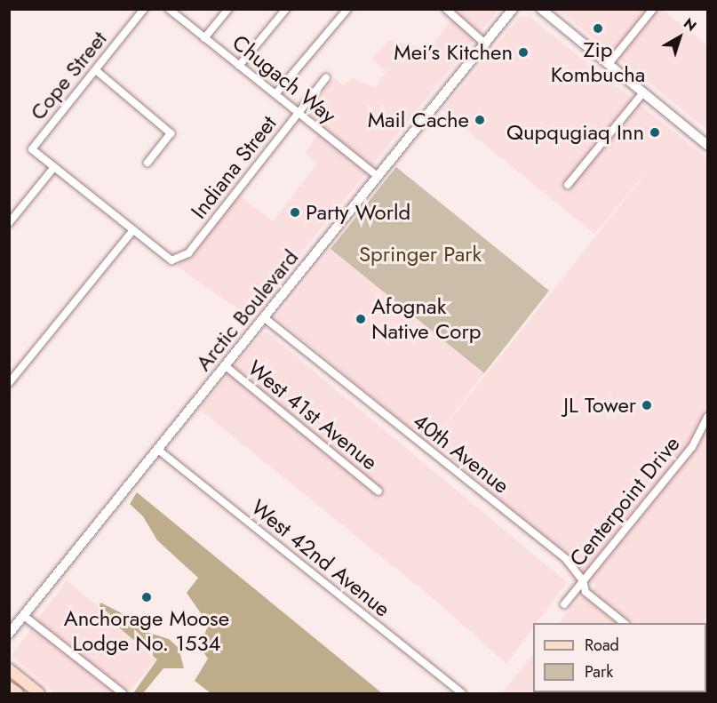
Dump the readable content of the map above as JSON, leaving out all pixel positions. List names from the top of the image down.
{
  "streets": {
    "main road": ["Arctic Boulevard"],
    "street": [
      "Cope Street",
      "Chugach Way",
      "Indiana Street",
      "West 41st Avenue",
      "40th Avenue",
      "Centerpoint Drive",
      "West 42nd Avenue"
    ]
  },
  "crossings": [
    ["Chugach Way", "Indiana Street"],
    ["Chugach Way", "Arctic Boulevard"],
    ["Arctic Boulevard", "West 41st Avenue"],
    ["Arctic Boulevard", "40th Avenue"],
    ["Arctic Boulevard", "West 42nd Avenue"],
    ["40th Avenue", "Centerpoint Drive"]
  ],
  "parks": ["Springer Park"],
  "places": [
    "Zip Kombucha",
    "Mei’s Kitchen",
    "Mail Cache",
    "Qupqugiaq Inn",
    "Party World",
    "Afognak Native Corp",
    "JL Tower",
    "Anchorage Moose Lodge No. 1534"
  ],
  "legend": ["Road", "Park"],
  "north": "top right"
}
